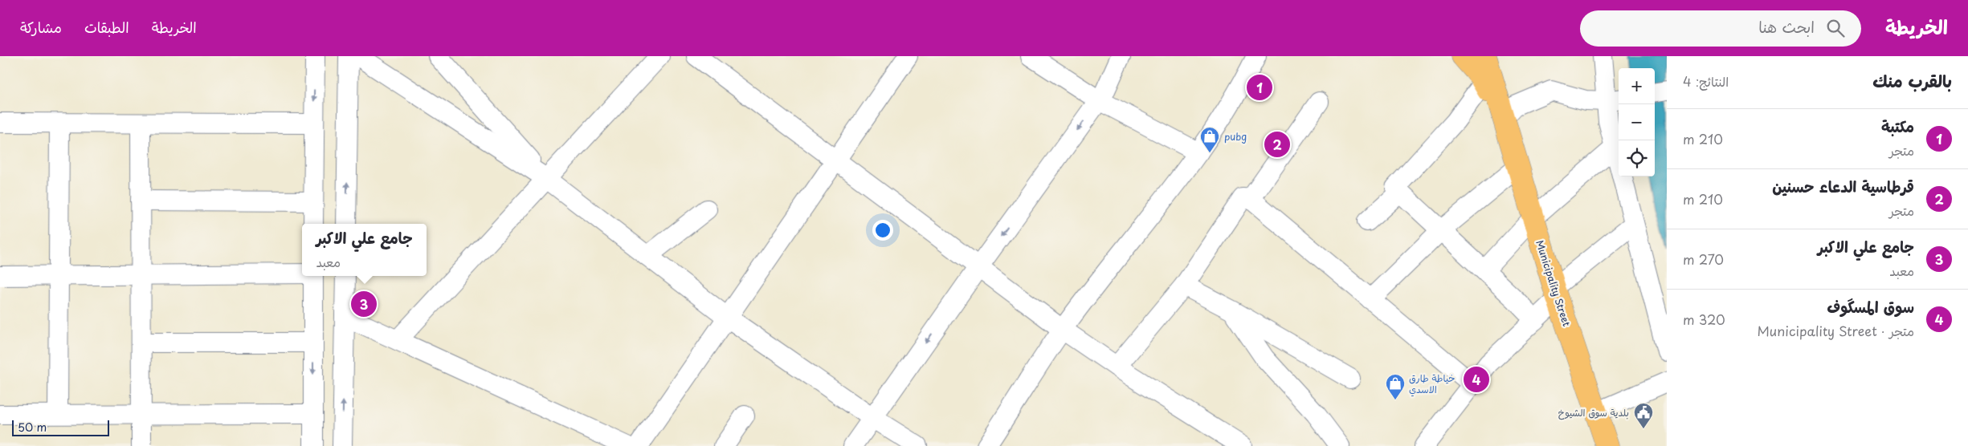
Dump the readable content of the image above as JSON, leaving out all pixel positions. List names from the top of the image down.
{
  "streets": {
    "main road": ["Municipality Street"]
  },
  "places": {
    "shop": ["pubg", "خياطة طارق الاسدي"],
    "public building": ["بلدية سوق الشيوخ"]
  },
  "scale_bar": "50 m",
  "page": {
    "header": "الخريطة",
    "search": "ابحث هنا",
    "nav": ["الخريطة", "الطبقات", "مشاركة"],
    "heading": ["بالقرب منك", "النتائج: 4"],
    "map_buttons": ["+", "−"],
    "pins": [
      "1",
      "2",
      "3",
      "4"
    ],
    "list": [
      {
        "mark": "1",
        "name": "مكتبة",
        "note": "متجر",
        "value": "210 m"
      },
      {
        "mark": "2",
        "name": "قرطاسية الدعاء حسنين",
        "note": "متجر",
        "value": "210 m"
      },
      {
        "mark": "3",
        "name": "جامع علي الاكبر",
        "note": "معبد",
        "value": "270 m"
      },
      {
        "mark": "4",
        "name": "سوق المسگوف",
        "note": "متجر · Municipality Street",
        "value": "320 m"
      }
    ],
    "popup": ["جامع علي الاكبر", "معبد"],
    "scale": "50 m"
  }
}
